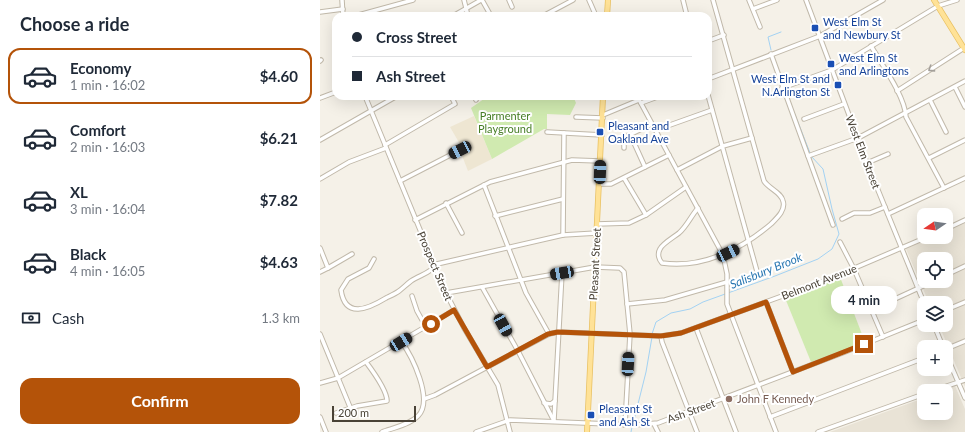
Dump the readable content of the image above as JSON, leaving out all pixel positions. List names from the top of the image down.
{
  "streets": {
    "main road": ["Pleasant Street"],
    "street": [
      "West Elm Street",
      "Prospect Street",
      "Belmont Avenue",
      "Ash Street"
    ]
  },
  "crossings": [
    ["West Elm Street", "Belmont Avenue"],
    ["Pleasant Street", "Belmont Avenue"],
    ["Pleasant Street", "Ash Street"],
    ["Prospect Street", "Belmont Avenue"],
    ["Prospect Street", "Ash Street"]
  ],
  "water": ["Salisbury Brook"],
  "parks": ["Parmenter Playground"],
  "places": {
    "transit": [
      "West Elm St and Newbury St",
      "West Elm St and Arlingtons",
      "West Elm St and N.Arlington St",
      "Pleasant and Oakland Ave",
      "Pleasant St and Ash St"
    ],
    "other": ["John F Kennedy"]
  },
  "scale_bar": "200 m",
  "north": "left",
  "page": {
    "heading": "Choose a ride",
    "banner": ["Cross Street", "Ash Street"],
    "list": [
      {
        "name": "Economy",
        "note": "1 min · 16:02",
        "value": "$4.60"
      },
      {
        "name": "Comfort",
        "note": "2 min · 16:03",
        "value": "$6.21"
      },
      {
        "name": "XL",
        "note": "3 min · 16:04",
        "value": "$7.82"
      },
      {
        "name": "Black",
        "note": "4 min · 16:05",
        "value": "$4.63"
      }
    ],
    "map_buttons": ["+", "−"],
    "bubble": "4 min",
    "pay": ["Cash", "1.3 km"],
    "buttons": "Confirm",
    "scale": "200 m"
  }
}
